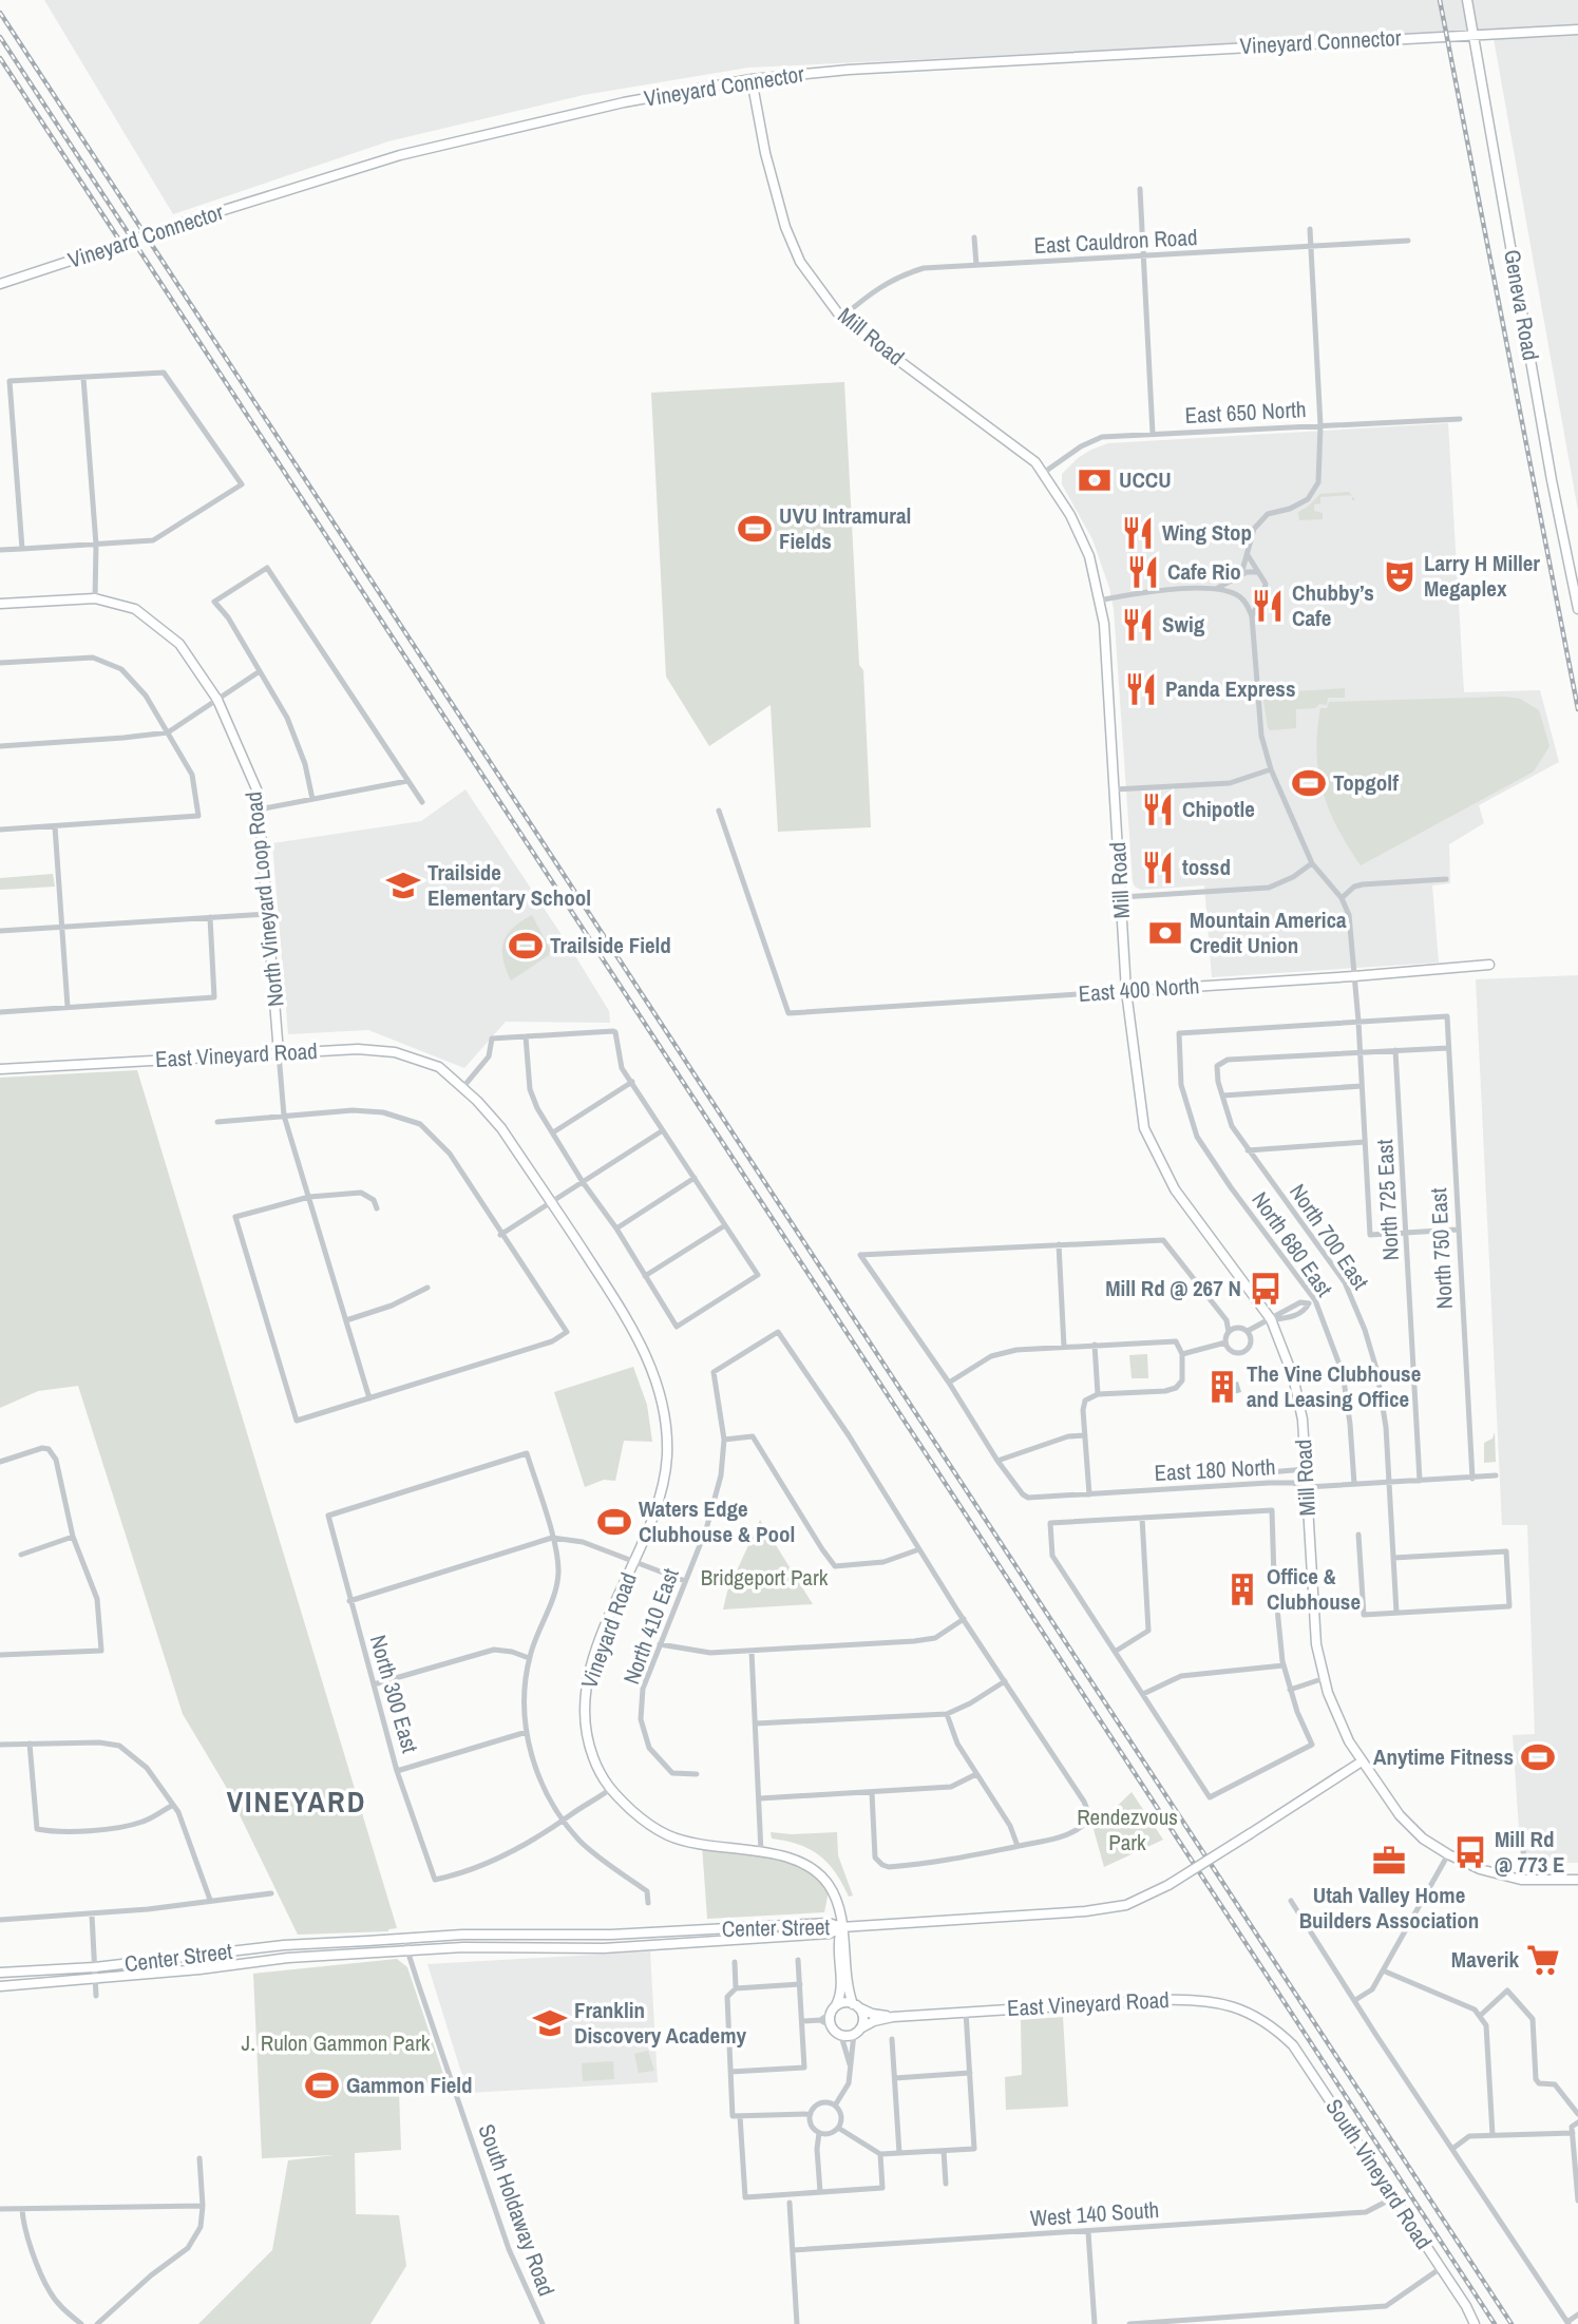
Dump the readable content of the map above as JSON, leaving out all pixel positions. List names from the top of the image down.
{
  "streets": {
    "main road": [
      "Vineyard Connector",
      "Geneva Road",
      "Mill Road",
      "North Vineyard Loop Road",
      "East 400 North",
      "East Vineyard Road",
      "Vineyard Road",
      "Center Street",
      "South Vineyard Road"
    ],
    "street": [
      "East Cauldron Road",
      "East 650 North",
      "North 725 East",
      "North 700 East",
      "North 680 East",
      "North 750 East",
      "East 180 North",
      "North 410 East",
      "North 300 East",
      "South Holdaway Road",
      "West 140 South"
    ]
  },
  "crossings": [
    ["Vineyard Connector", "Geneva Road"],
    ["Vineyard Connector", "Mill Road"],
    ["East Cauldron Road", "Mill Road"],
    ["Mill Road", "East 650 North"],
    ["Mill Road", "East 400 North"],
    ["Mill Road", "East 180 North"],
    ["Mill Road", "Center Street"],
    ["North Vineyard Loop Road", "East Vineyard Road"],
    ["East Vineyard Road", "Vineyard Road"],
    ["East Vineyard Road", "South Vineyard Road"],
    ["North 725 East", "East 180 North"],
    ["North 700 East", "East 180 North"],
    ["North 680 East", "North 750 East"],
    ["North 680 East", "East 180 North"],
    ["North 750 East", "East 180 North"],
    ["Vineyard Road", "Center Street"],
    ["Center Street", "South Holdaway Road"],
    ["South Vineyard Road", "West 140 South"]
  ],
  "districts": ["VINEYARD"],
  "parks": ["Bridgeport Park", "Rendezvous Park", "J. Rulon Gammon Park"],
  "places": {
    "bank": ["UCCU", "Mountain America Credit Union"],
    "sports": [
      "UVU Intramural Fields",
      "Topgolf",
      "Trailside Field",
      "Waters Edge Clubhouse & Pool",
      "Anytime Fitness",
      "Gammon Field"
    ],
    "restaurant": [
      "Wing Stop",
      "Cafe Rio",
      "Chubby’s Cafe",
      "Swig",
      "Panda Express",
      "Chipotle",
      "tossd"
    ],
    "theatre": ["Larry H Miller Megaplex"],
    "school or university": ["Trailside Elementary School", "Franklin Discovery Academy"],
    "bus stop": ["Mill Rd @ 267 N", "Mill Rd @ 773 E"],
    "building": ["The Vine Clubhouse and Leasing Office", "Office & Clubhouse"],
    "office": ["Utah Valley Home Builders Association"],
    "supermarket": ["Maverik"]
  }
}
